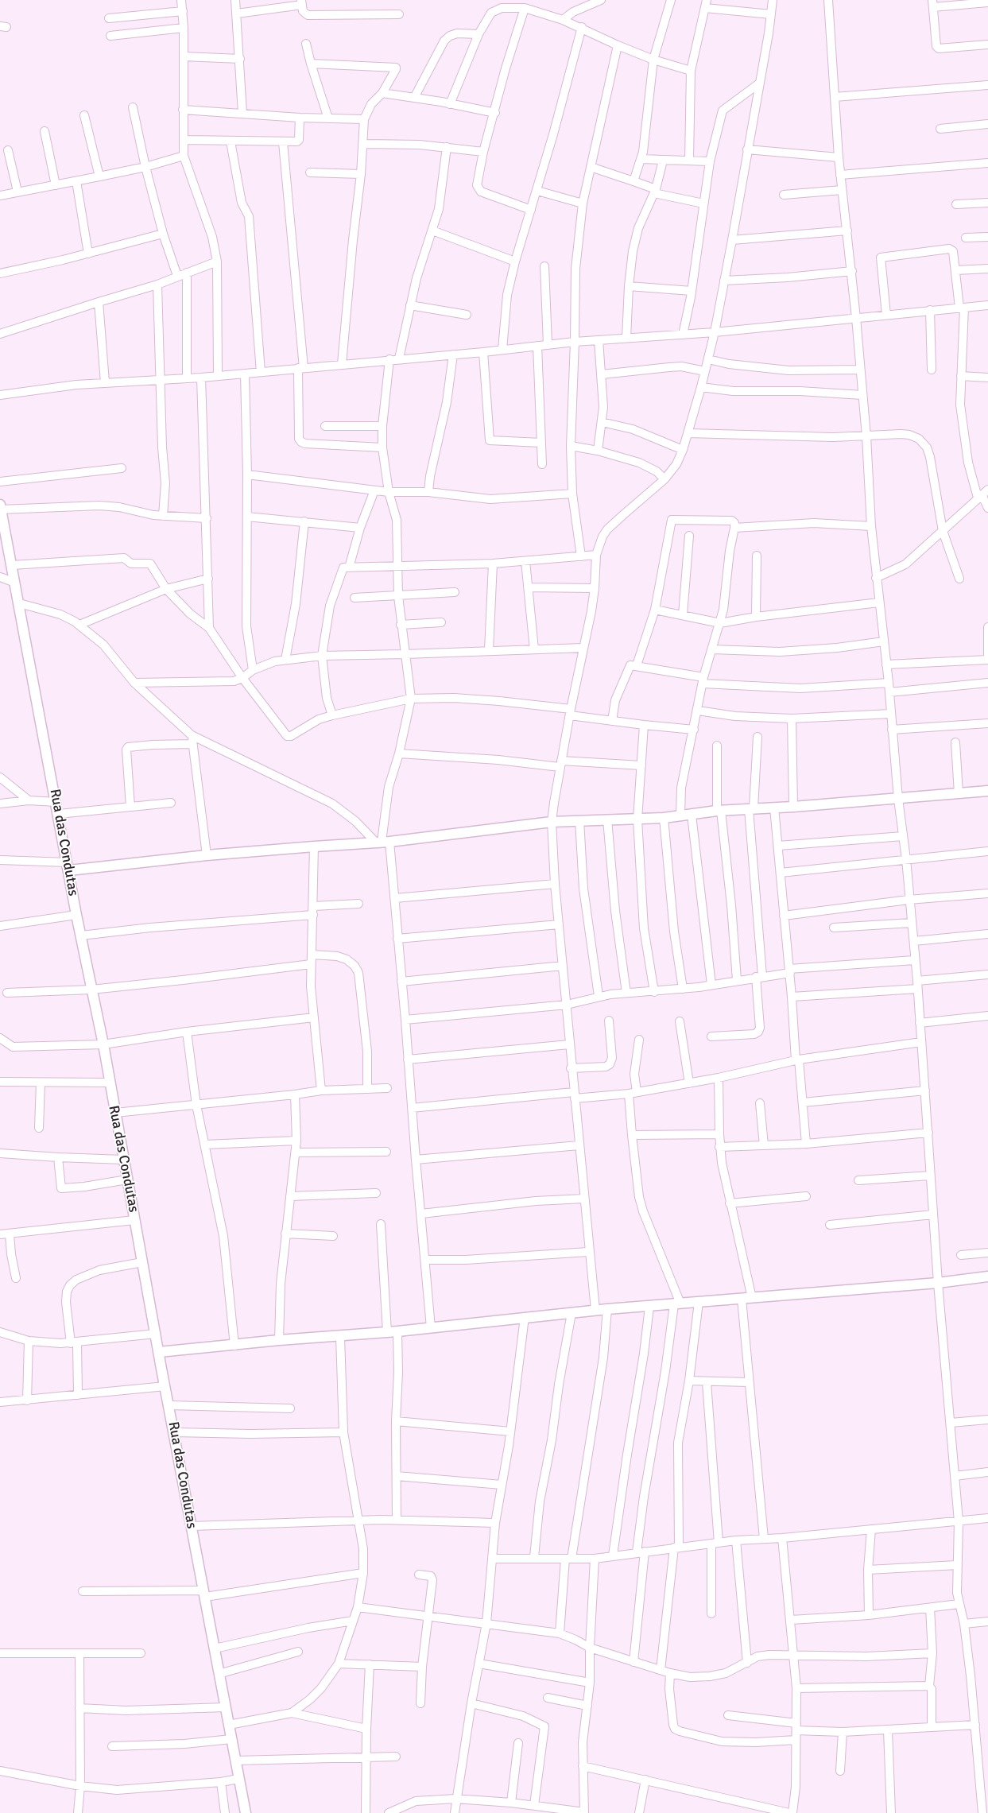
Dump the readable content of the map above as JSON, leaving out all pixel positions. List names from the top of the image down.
{
  "streets": {
    "street": ["Rua das Condutas"]
  }
}
